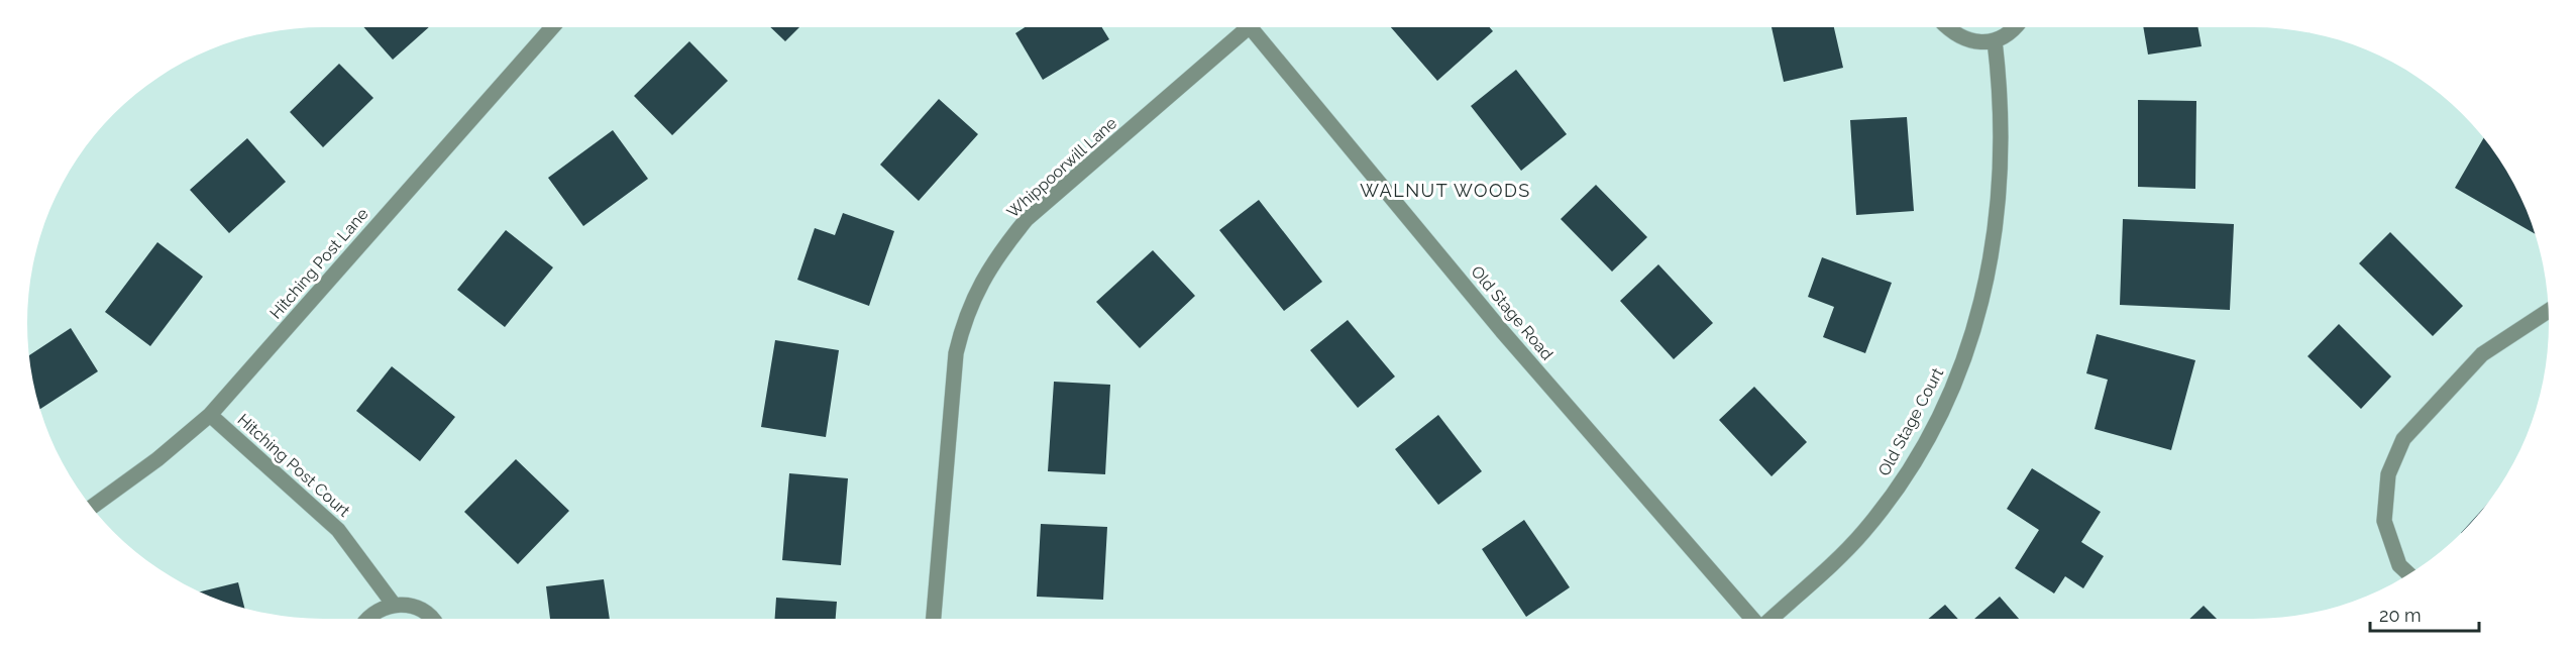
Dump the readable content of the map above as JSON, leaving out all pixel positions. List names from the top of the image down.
{
  "streets": {
    "street": [
      "Whippoorwill Lane",
      "Hitching Post Lane",
      "Old Stage Road",
      "Old Stage Court",
      "Hitching Post Court"
    ]
  },
  "crossings": [
    ["Hitching Post Lane", "Hitching Post Court"]
  ],
  "districts": ["WALNUT WOODS"],
  "scale_bar": "20 m"
}
